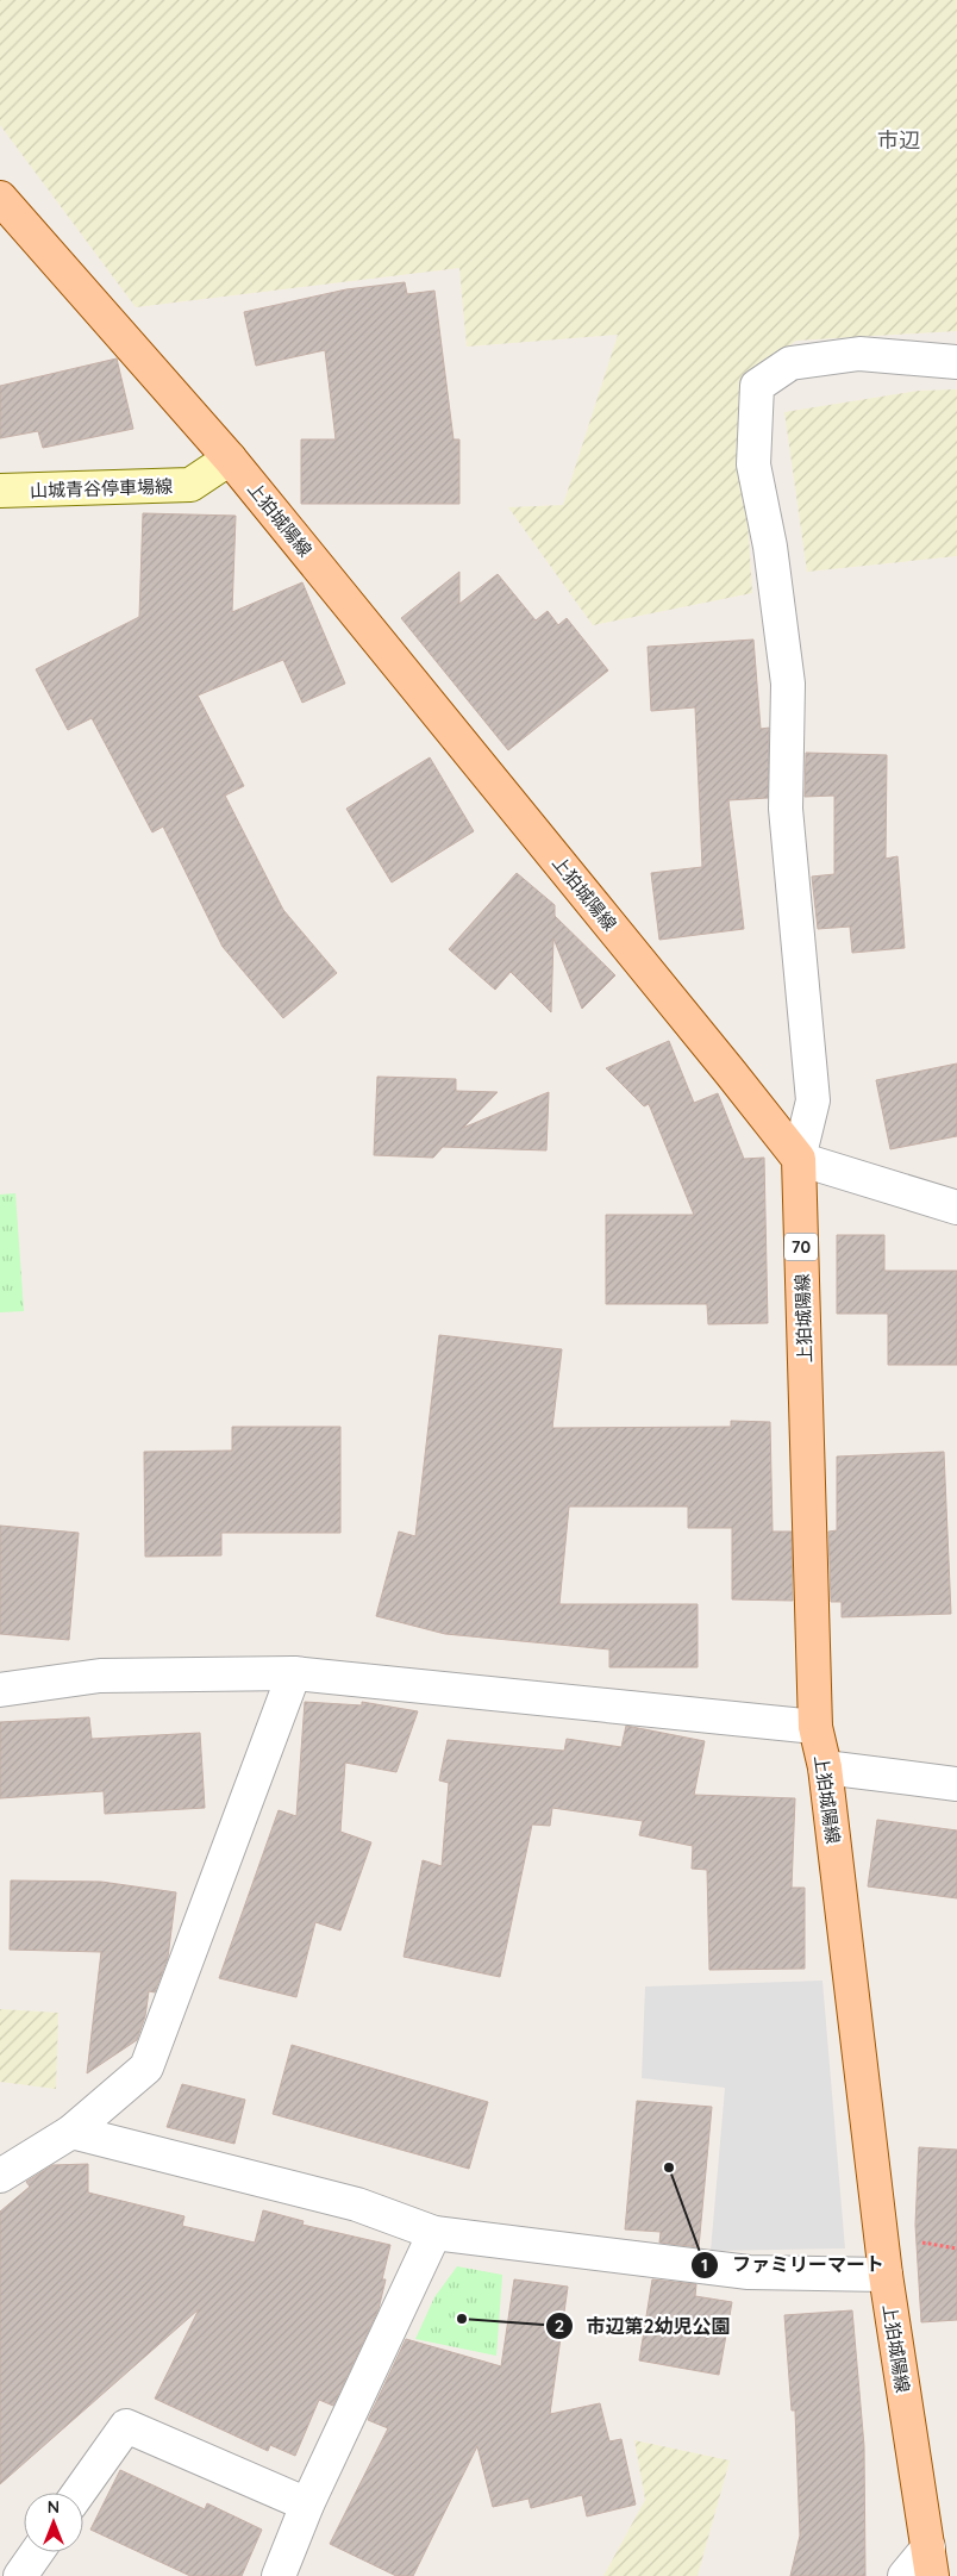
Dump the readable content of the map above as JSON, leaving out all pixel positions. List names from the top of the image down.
{
  "streets": {
    "main road": ["山城青谷停車場線", "上狛城陽線", "70"]
  },
  "crossings": [
    ["山城青谷停車場線", "上狛城陽線"]
  ],
  "districts": ["市辺"],
  "places": ["ファミリーマート", "市辺第2幼児公園"],
  "north": "top"
}
